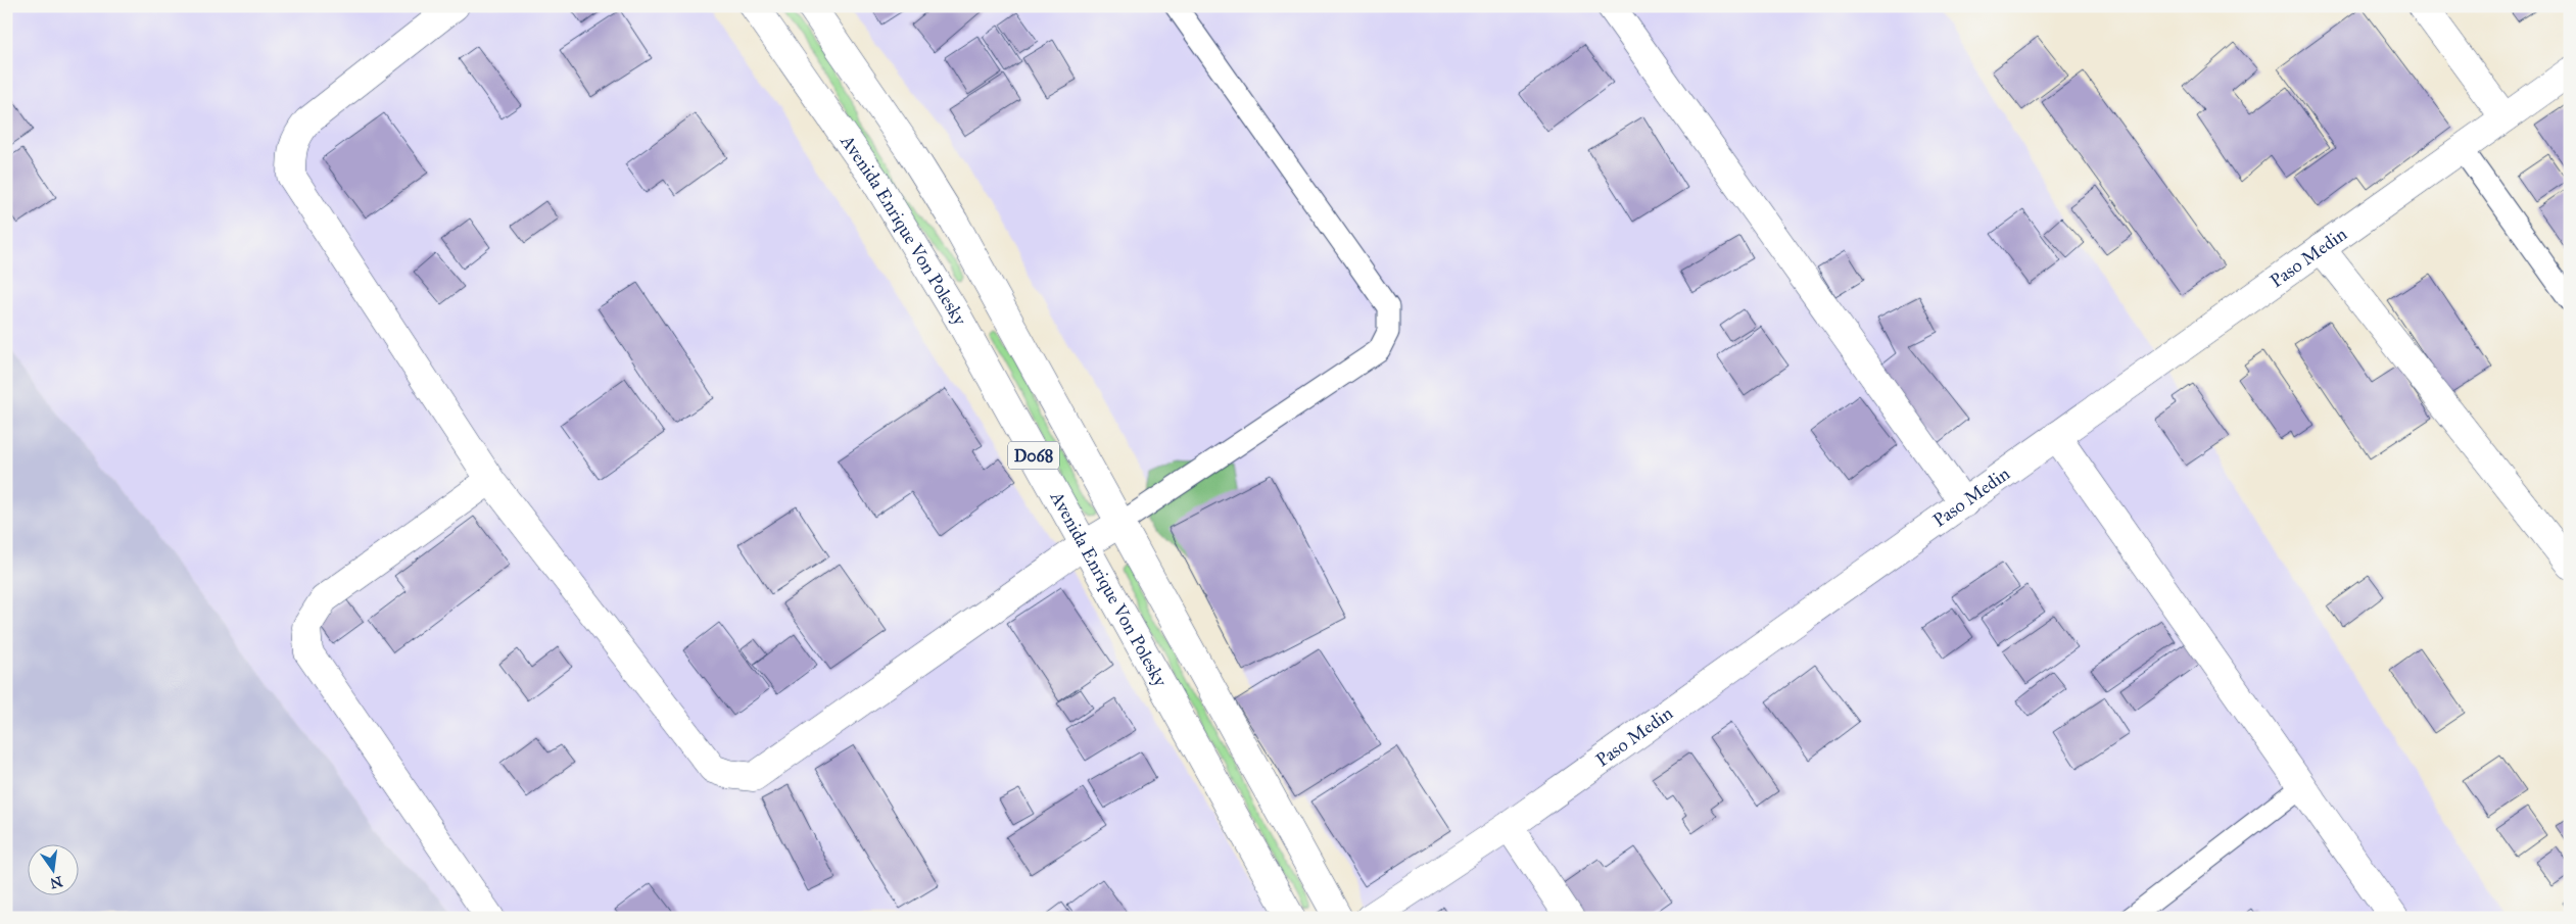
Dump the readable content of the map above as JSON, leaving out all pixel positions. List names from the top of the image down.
{
  "streets": {
    "street": ["Avenida Enrique Von Polesky", "Paso Medin", "D068"]
  },
  "north": "bottom"
}
